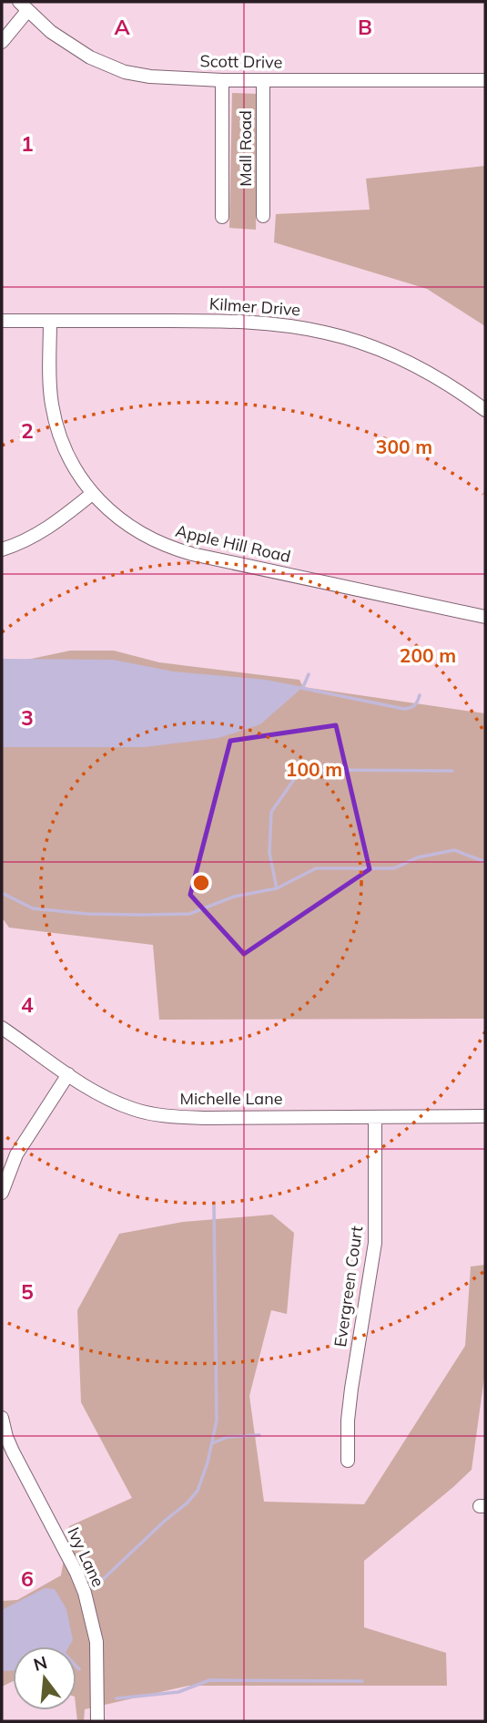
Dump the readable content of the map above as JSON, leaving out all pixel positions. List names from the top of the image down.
{
  "streets": {
    "street": [
      "Scott Drive",
      "Mall Road",
      "Kilmer Drive",
      "Apple Hill Road",
      "Michelle Lane",
      "Evergreen Court",
      "Ivy Lane"
    ]
  },
  "crossings": [
    ["Scott Drive", "Mall Road"],
    ["Kilmer Drive", "Apple Hill Road"],
    ["Michelle Lane", "Evergreen Court"]
  ],
  "north": "top",
  "grid": {
    "columns": ["A", "B"],
    "rows": [
      "1",
      "2",
      "3",
      "4",
      "5",
      "6"
    ]
  },
  "rings": ["300 m", "200 m", "100 m"]
}
